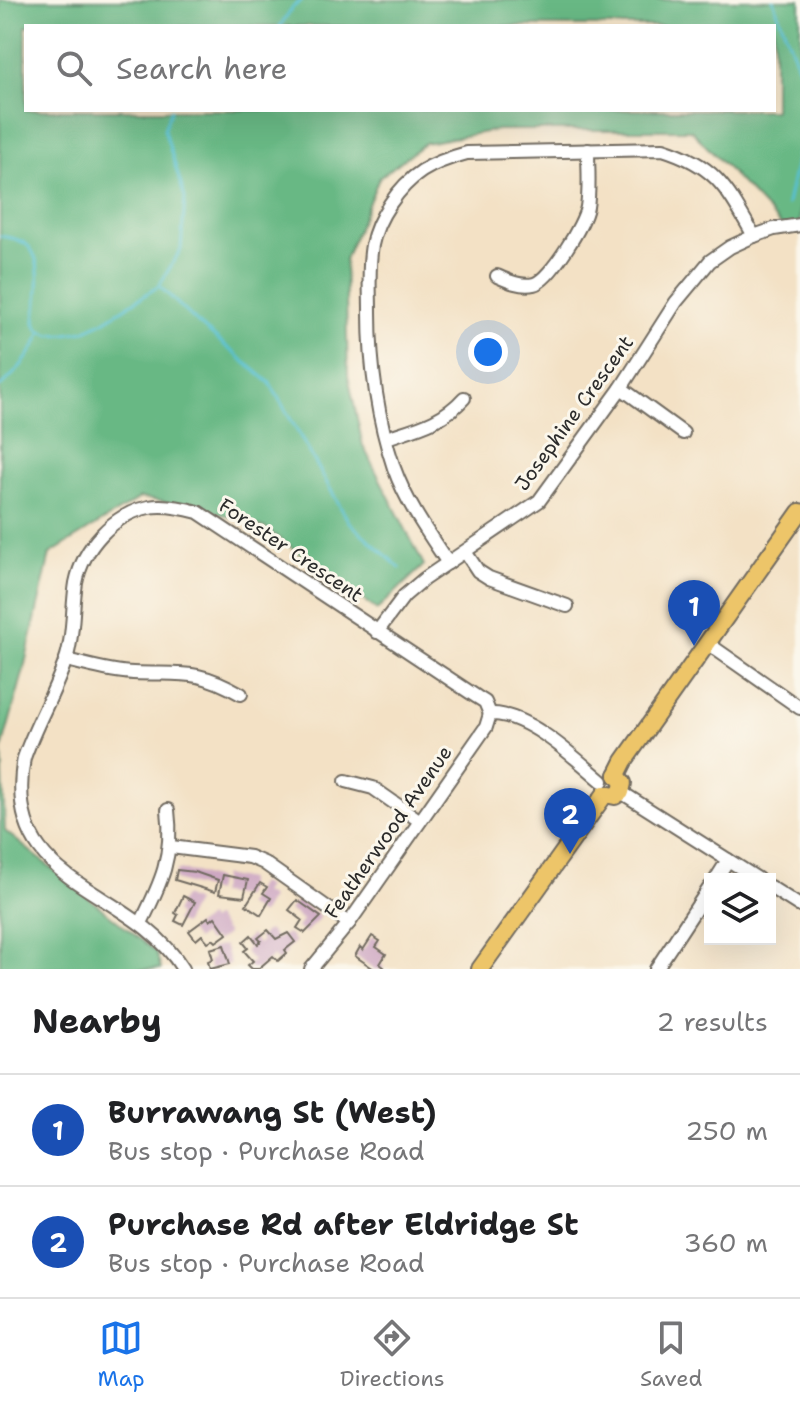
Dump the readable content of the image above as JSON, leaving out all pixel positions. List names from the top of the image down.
{
  "streets": {
    "street": ["Josephine Crescent", "Forester Crescent", "Featherwood Avenue"]
  },
  "crossings": [
    ["Josephine Crescent", "Forester Crescent"],
    ["Forester Crescent", "Featherwood Avenue"]
  ],
  "page": {
    "search": "Search here",
    "pins": ["1", "2"],
    "heading": ["Nearby", "2 results"],
    "list": [
      {
        "mark": "1",
        "name": "Burrawang St (West)",
        "note": "Bus stop · Purchase Road",
        "value": "250 m"
      },
      {
        "mark": "2",
        "name": "Purchase Rd after Eldridge St",
        "note": "Bus stop · Purchase Road",
        "value": "360 m"
      }
    ],
    "nav": ["Map", "Directions", "Saved"]
  }
}
